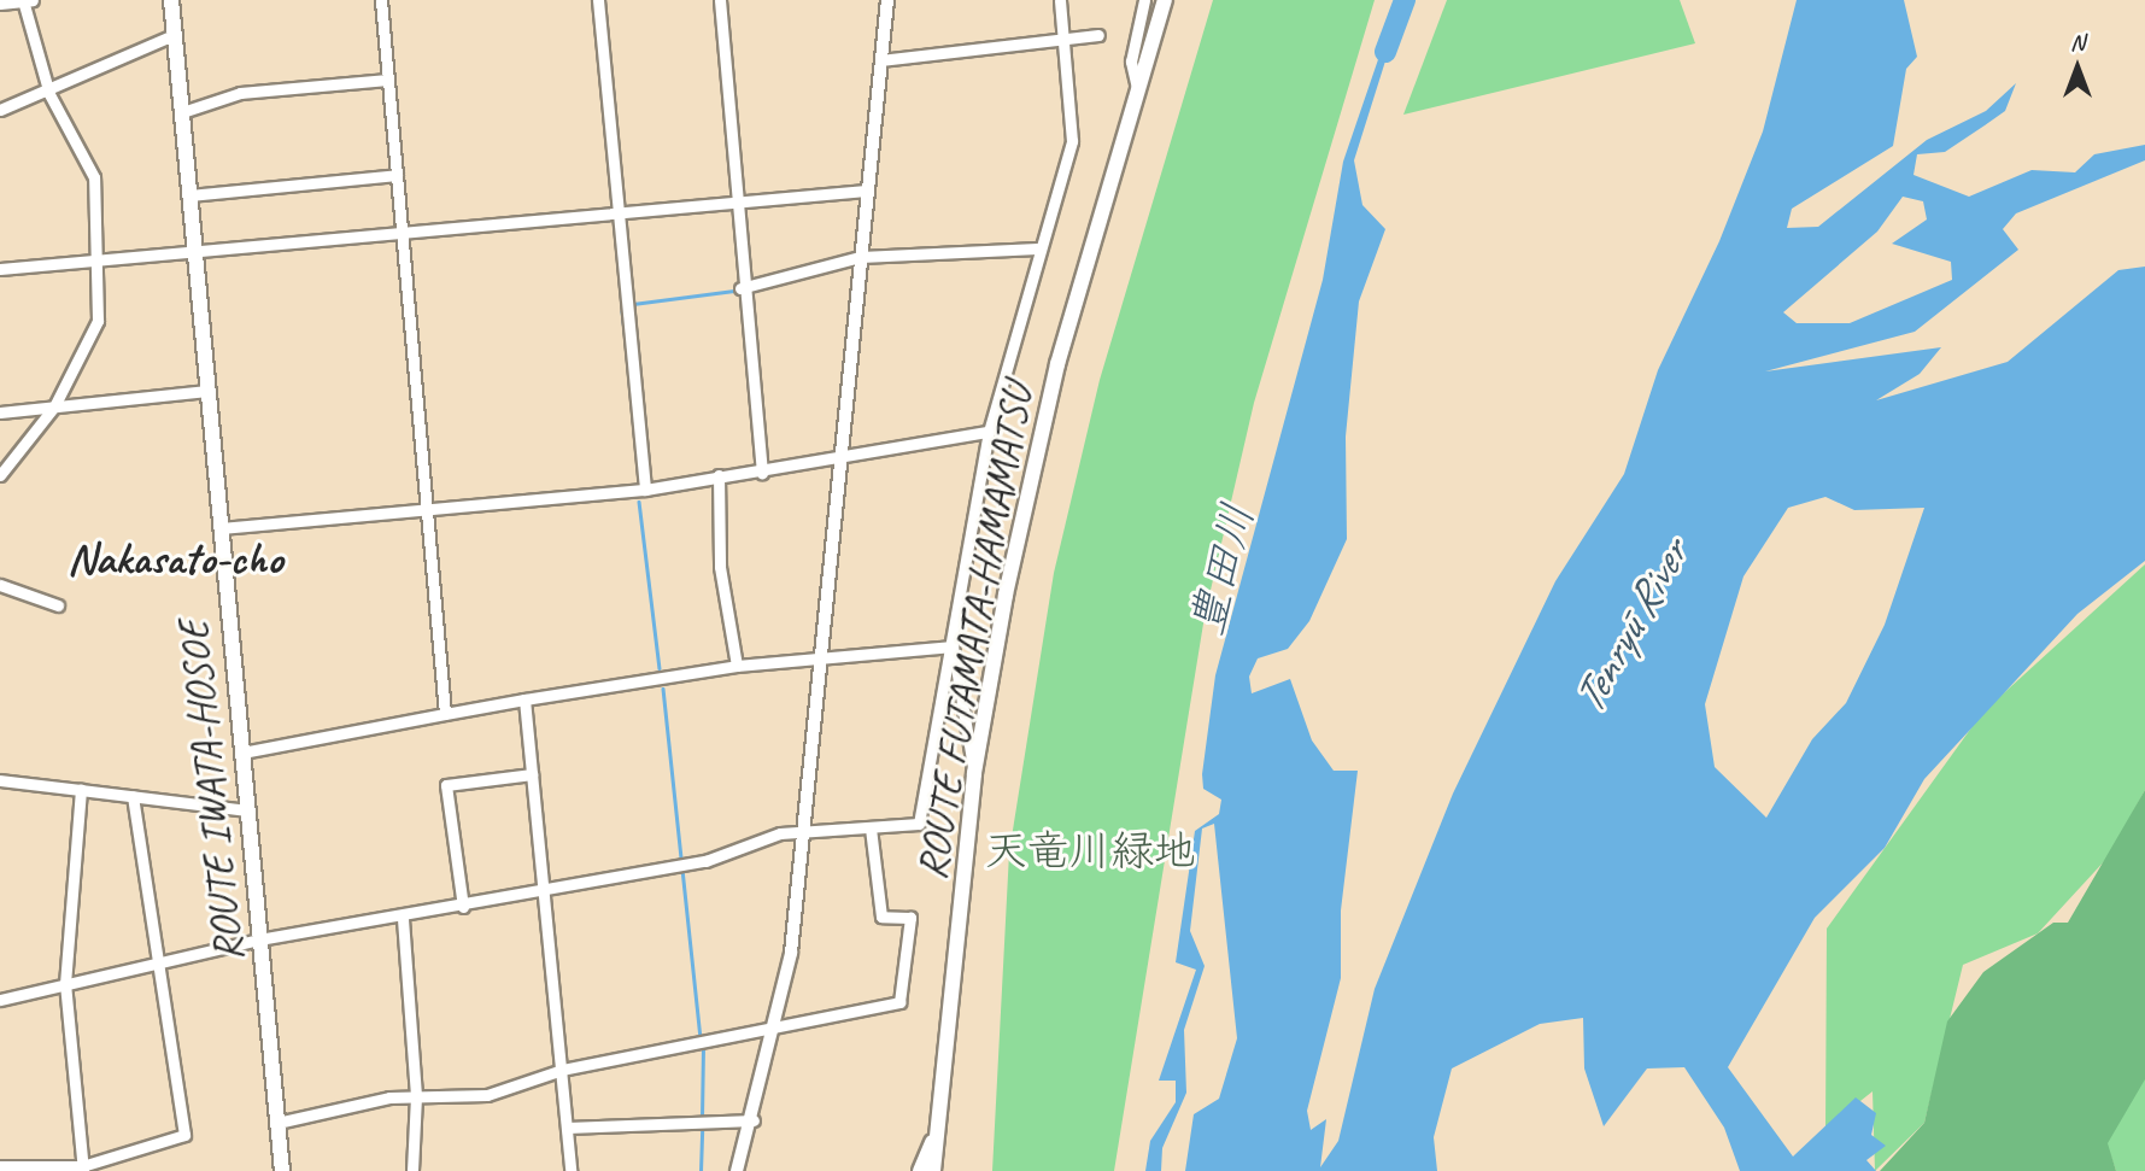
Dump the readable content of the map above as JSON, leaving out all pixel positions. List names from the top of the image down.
{
  "streets": {
    "main road": ["ROUTE FUTAMATA-HAMAMATSU", "ROUTE IWATA-HOSOE"]
  },
  "districts": ["Nakasato-cho"],
  "water": ["豊田川", "Tenryū River"],
  "parks": ["天竜川緑地"],
  "north": "top"
}
